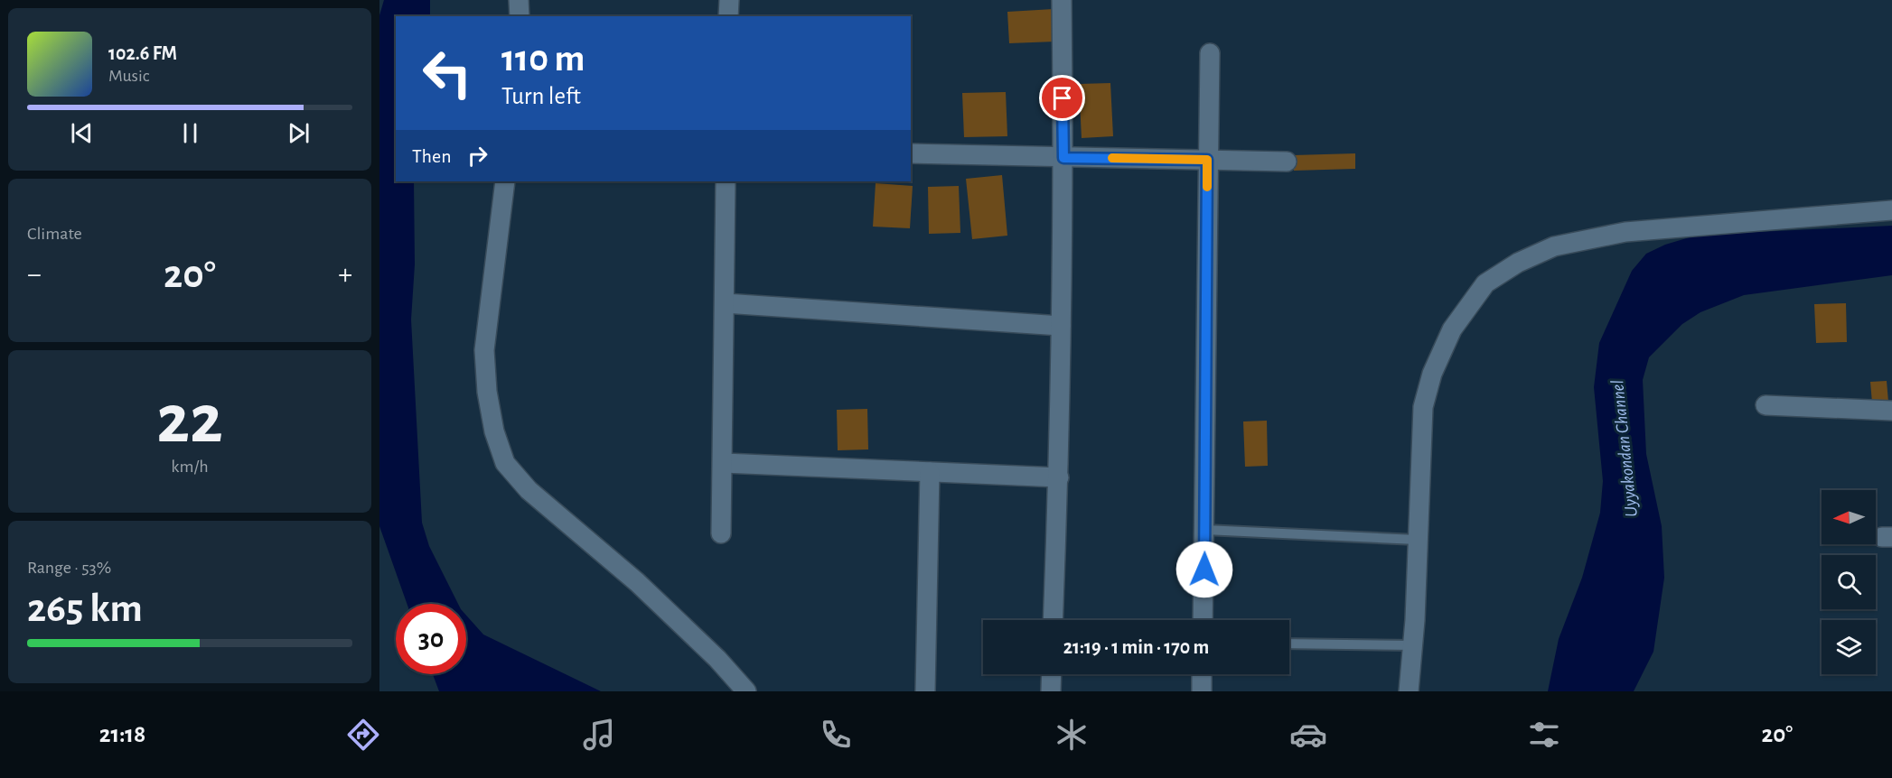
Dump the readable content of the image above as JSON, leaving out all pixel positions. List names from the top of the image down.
{
  "water": ["Uyyakondan Channel"],
  "north": "left",
  "page": {
    "turn": ["110 m", "Turn left"],
    "song": ["102.6 FM", "Music"],
    "then": "Then",
    "tile": [
      "Climate",
      ["22", "km/h"],
      ["Range · 53%", "265 km"]
    ],
    "heat": ["−", "20°", "+"],
    "limit": "30",
    "trip": "21:19 · 1 min · 170 m",
    "tabs": ["21:18", "20°"]
  }
}
